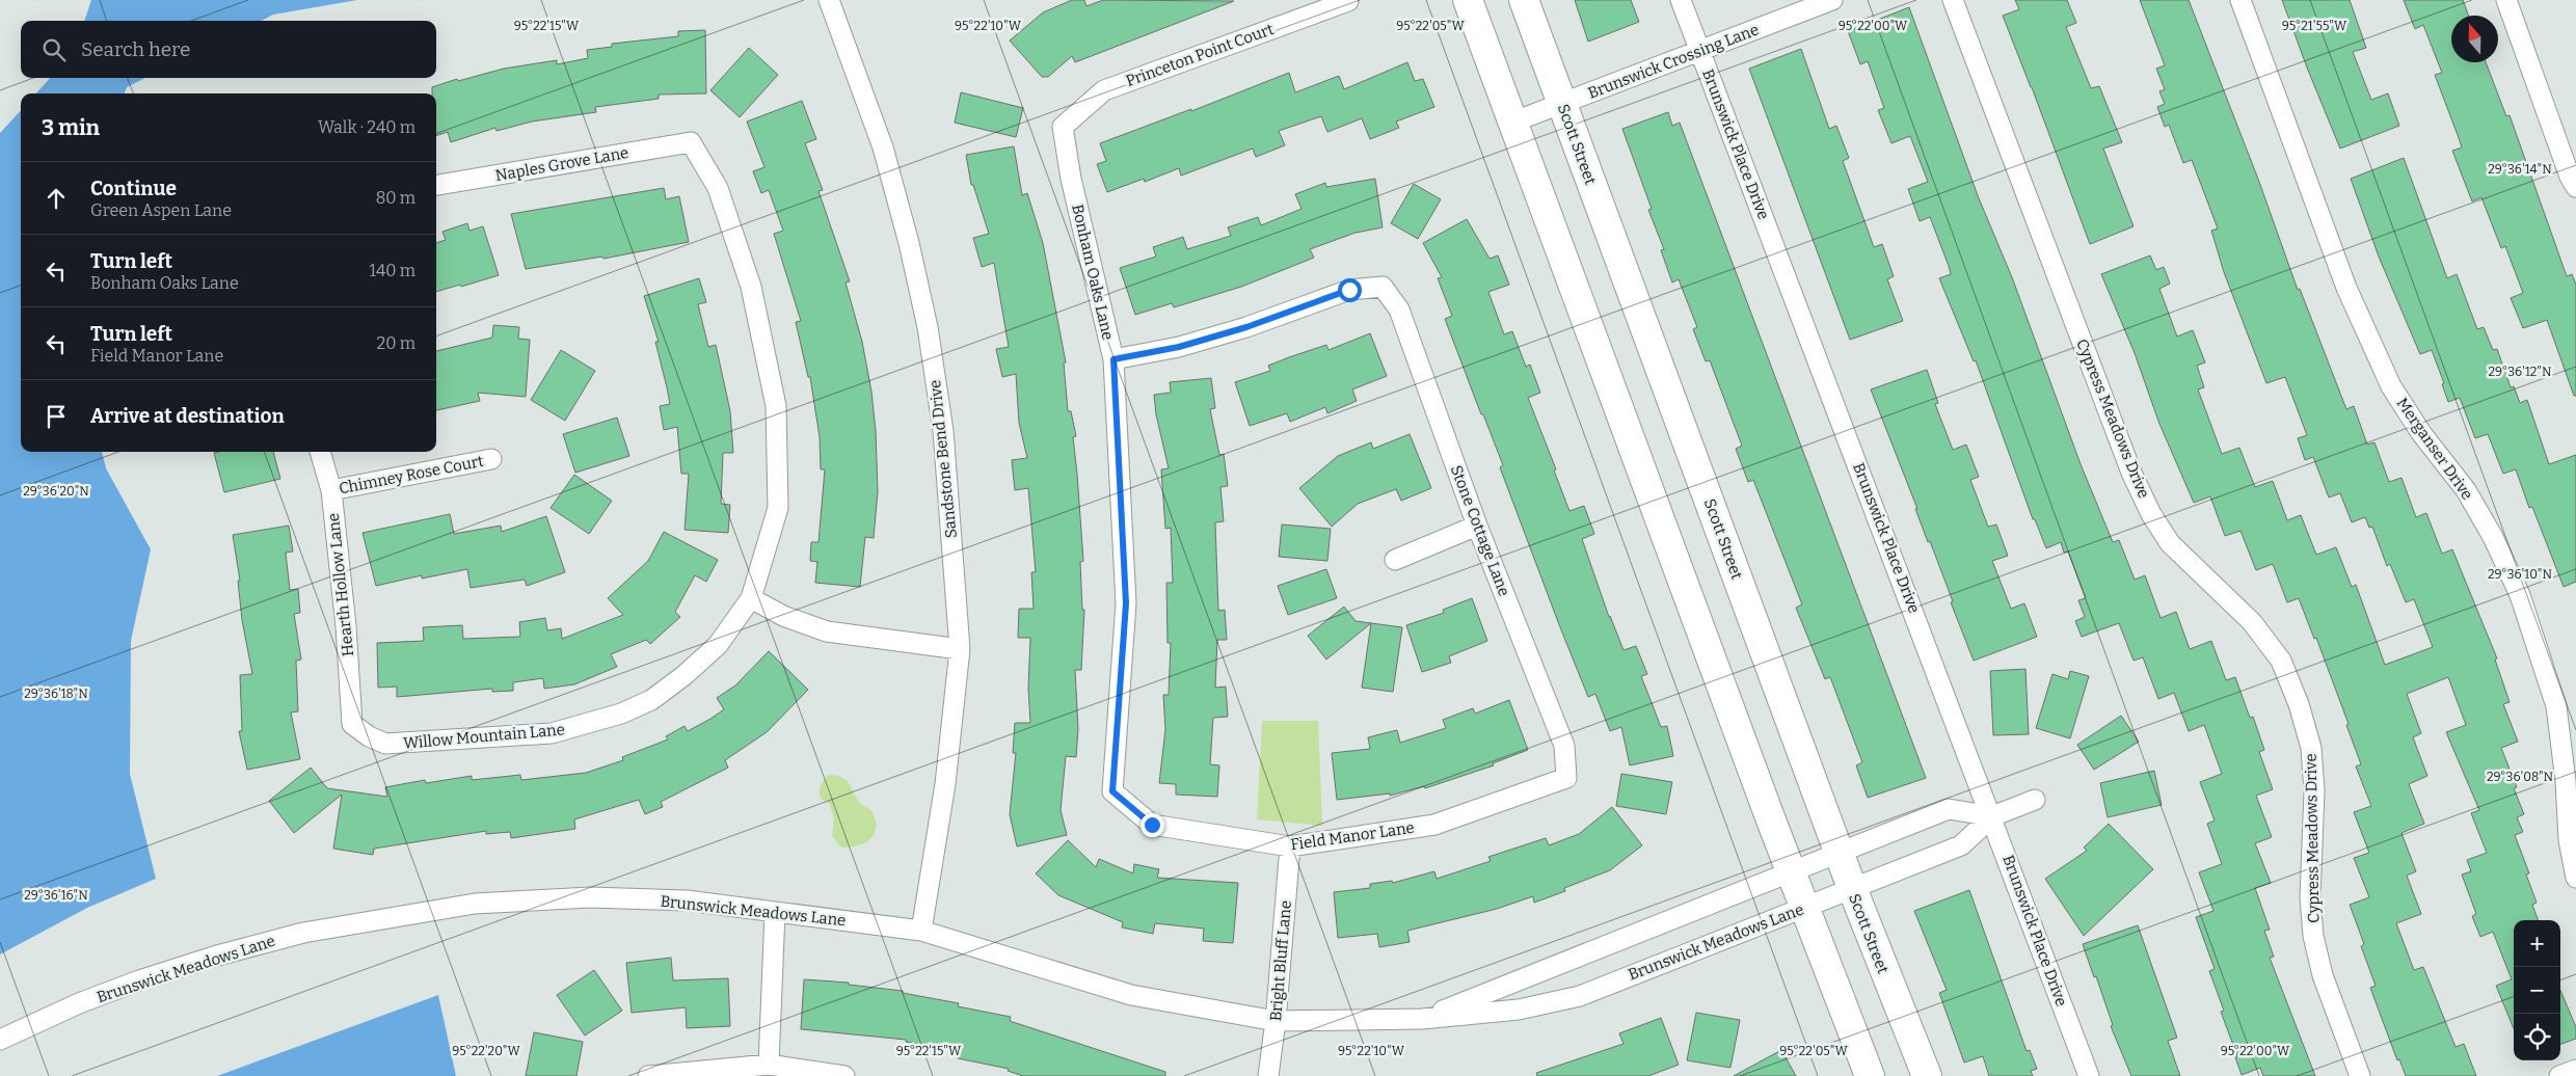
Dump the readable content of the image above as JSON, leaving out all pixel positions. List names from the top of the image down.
{
  "streets": {
    "main road": ["Scott Street"],
    "street": [
      "Princeton Point Court",
      "Brunswick Crossing Lane",
      "Brunswick Place Drive",
      "Naples Grove Lane",
      "Bonham Oaks Lane",
      "Cypress Meadows Drive",
      "Merganser Drive",
      "Sandstone Bend Drive",
      "Chimney Rose Court",
      "Stone Cottage Lane",
      "Hearth Hollow Lane",
      "Willow Mountain Lane",
      "Field Manor Lane",
      "Brunswick Meadows Lane",
      "Bright Bluff Lane"
    ]
  },
  "crossings": [
    ["Princeton Point Court", "Bonham Oaks Lane"],
    ["Brunswick Crossing Lane", "Scott Street"],
    ["Brunswick Crossing Lane", "Brunswick Place Drive"],
    ["Scott Street", "Brunswick Meadows Lane"],
    ["Brunswick Place Drive", "Brunswick Meadows Lane"],
    ["Naples Grove Lane", "Willow Mountain Lane"],
    ["Bonham Oaks Lane", "Stone Cottage Lane"],
    ["Bonham Oaks Lane", "Field Manor Lane"],
    ["Sandstone Bend Drive", "Brunswick Meadows Lane"],
    ["Chimney Rose Court", "Hearth Hollow Lane"],
    ["Stone Cottage Lane", "Field Manor Lane"],
    ["Hearth Hollow Lane", "Willow Mountain Lane"],
    ["Field Manor Lane", "Bright Bluff Lane"],
    ["Brunswick Meadows Lane", "Bright Bluff Lane"]
  ],
  "north": "top",
  "page": {
    "search": "Search here",
    "heading": ["3 min", "Walk · 240 m"],
    "list": [
      ["Continue", "Green Aspen Lane", "80 m"],
      ["Turn left", "Bonham Oaks Lane", "140 m"],
      ["Turn left", "Field Manor Lane", "20 m"],
      "Arrive at destination"
    ],
    "map_buttons": ["+", "−"]
  },
  "coordinates": [
    "95°22'15\"W",
    "95°22'10\"W",
    "95°22'05\"W",
    "95°22'00\"W",
    "95°21'55\"W",
    "29°36'14\"N",
    "29°36'12\"N",
    "29°36'20\"N",
    "29°36'10\"N",
    "29°36'18\"N",
    "29°36'08\"N",
    "29°36'16\"N",
    "95°22'20\"W"
  ]
}
